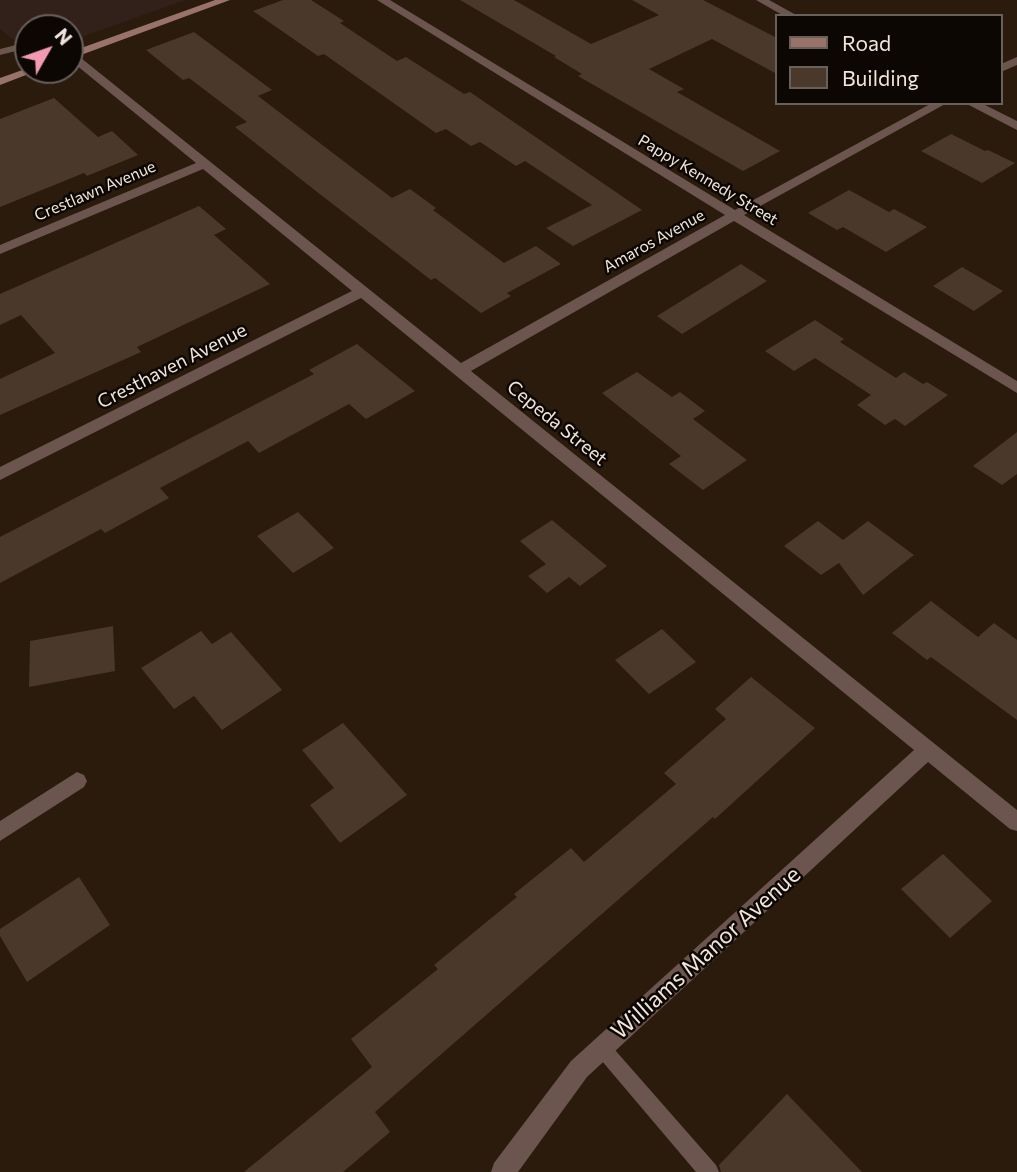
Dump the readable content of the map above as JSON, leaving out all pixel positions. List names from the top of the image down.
{
  "streets": {
    "street": [
      "Pappy Kennedy Street",
      "Crestlawn Avenue",
      "Amaros Avenue",
      "Cresthaven Avenue",
      "Cepeda Street",
      "Williams Manor Avenue"
    ]
  },
  "crossings": [
    ["Pappy Kennedy Street", "Amaros Avenue"],
    ["Crestlawn Avenue", "Cepeda Street"],
    ["Amaros Avenue", "Cepeda Street"],
    ["Cresthaven Avenue", "Cepeda Street"],
    ["Cepeda Street", "Williams Manor Avenue"]
  ],
  "legend": ["Road", "Building"],
  "north": "top right"
}
